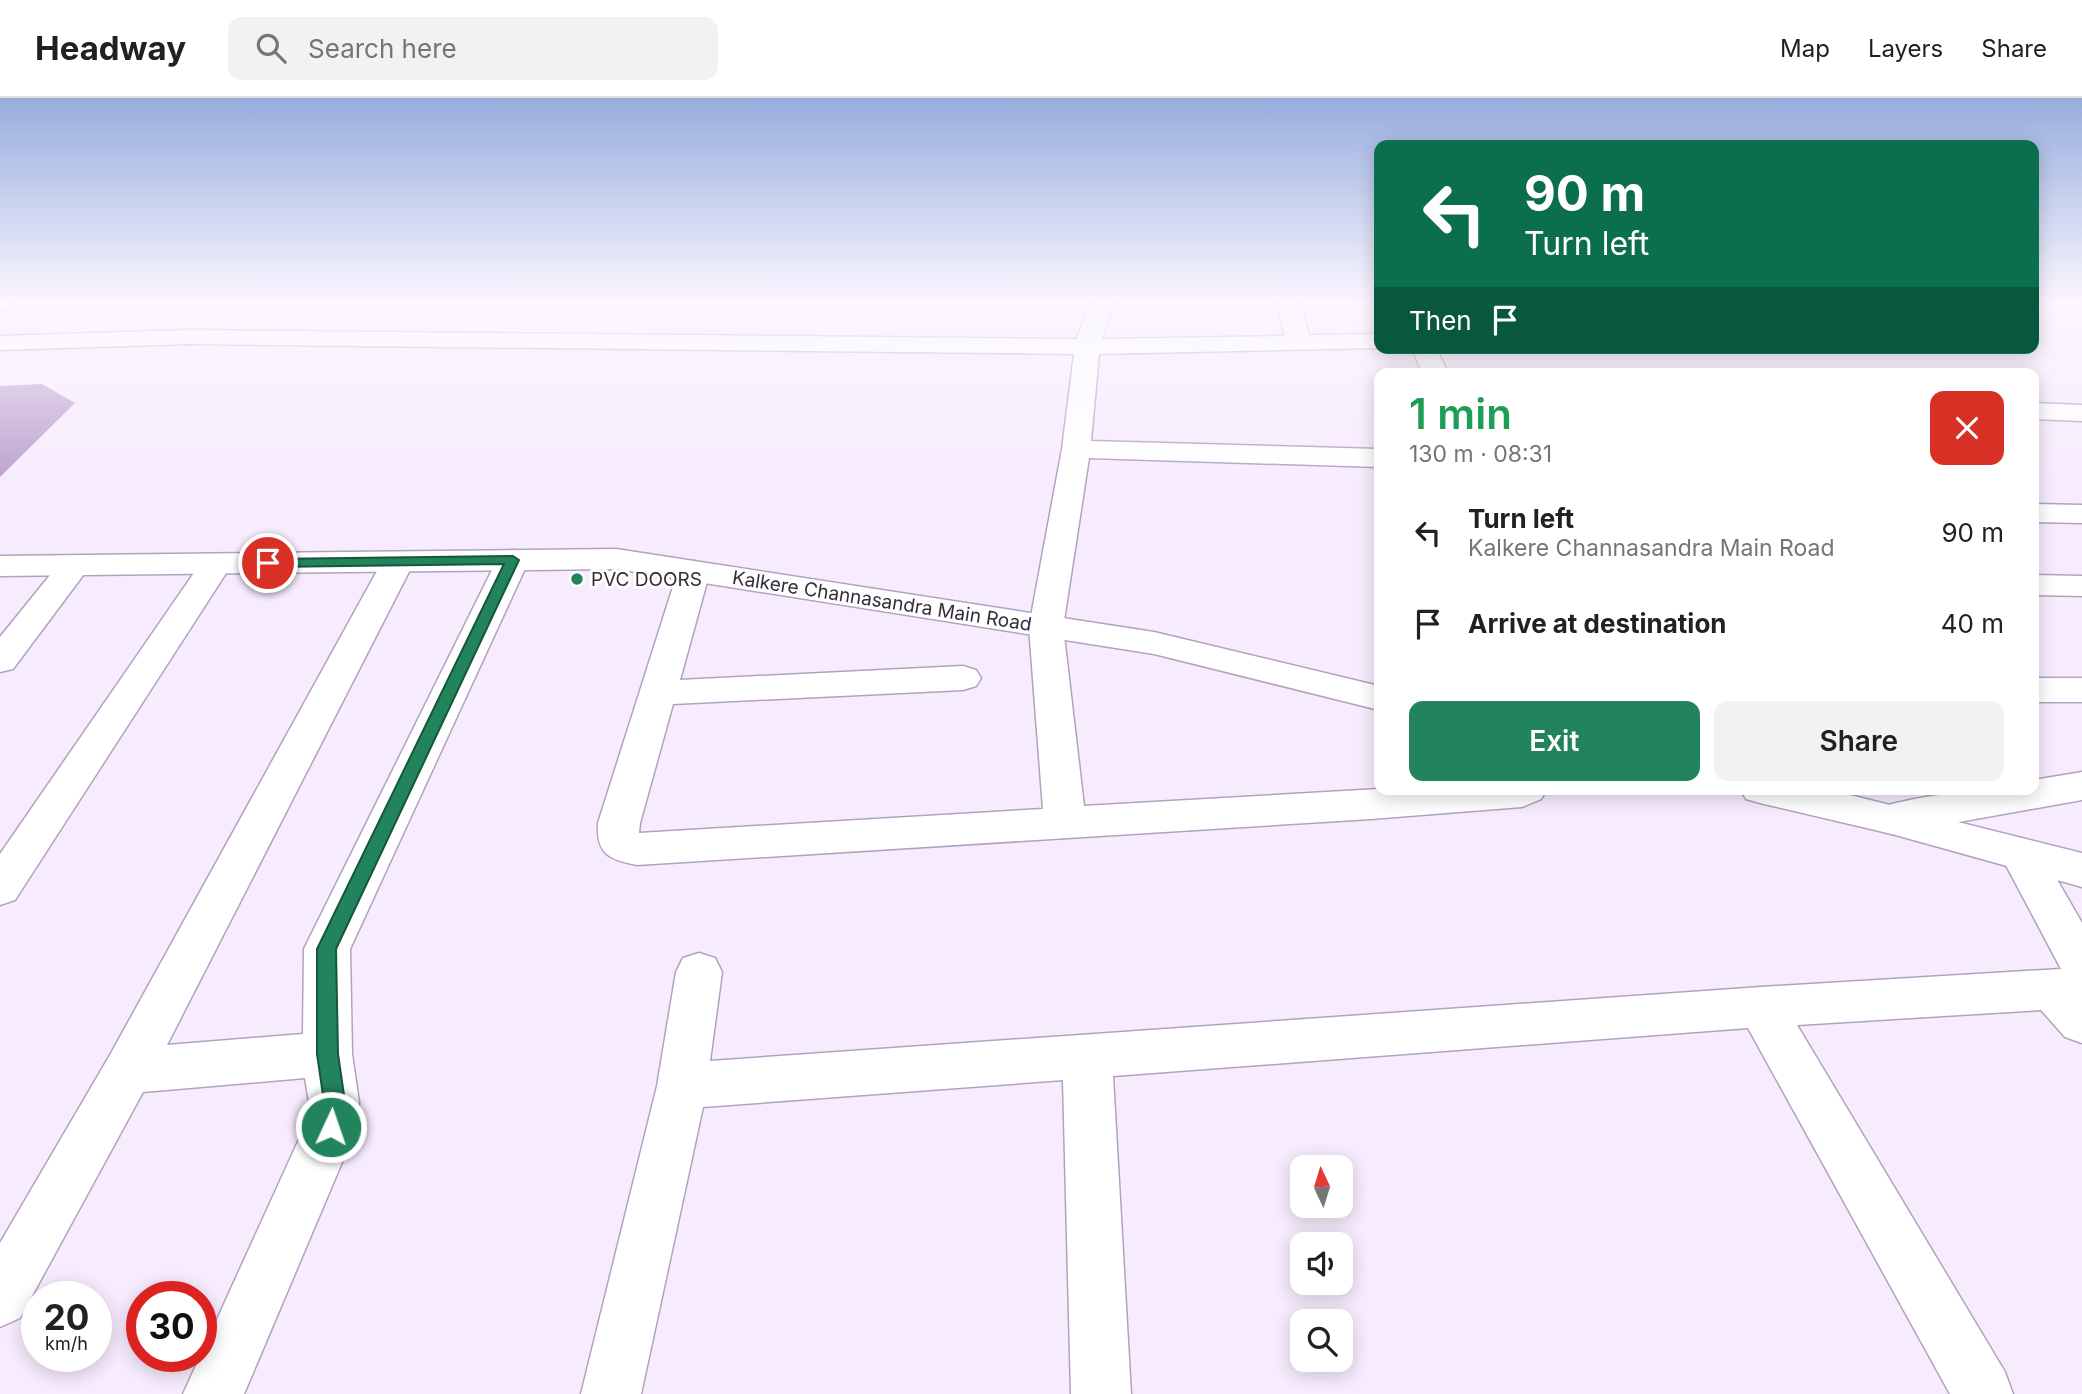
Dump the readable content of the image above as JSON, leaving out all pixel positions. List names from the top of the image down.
{
  "streets": {
    "street": ["Kalkere Channasandra Main Road"]
  },
  "places": ["PVC DOORS"],
  "north": "top",
  "page": {
    "header": "Headway",
    "search": "Search here",
    "nav": ["Map", "Layers", "Share"],
    "turn": ["90 m", "Turn left"],
    "then": "Then",
    "heading": ["1 min", "130 m · 08:31"],
    "list": [
      {
        "name": "Turn left",
        "note": "Kalkere Channasandra Main Road",
        "value": "90 m"
      },
      {
        "name": "Arrive at destination",
        "value": "40 m"
      }
    ],
    "buttons": ["Exit", "Share"],
    "speed": "20 km/h",
    "limit": "30"
  }
}
